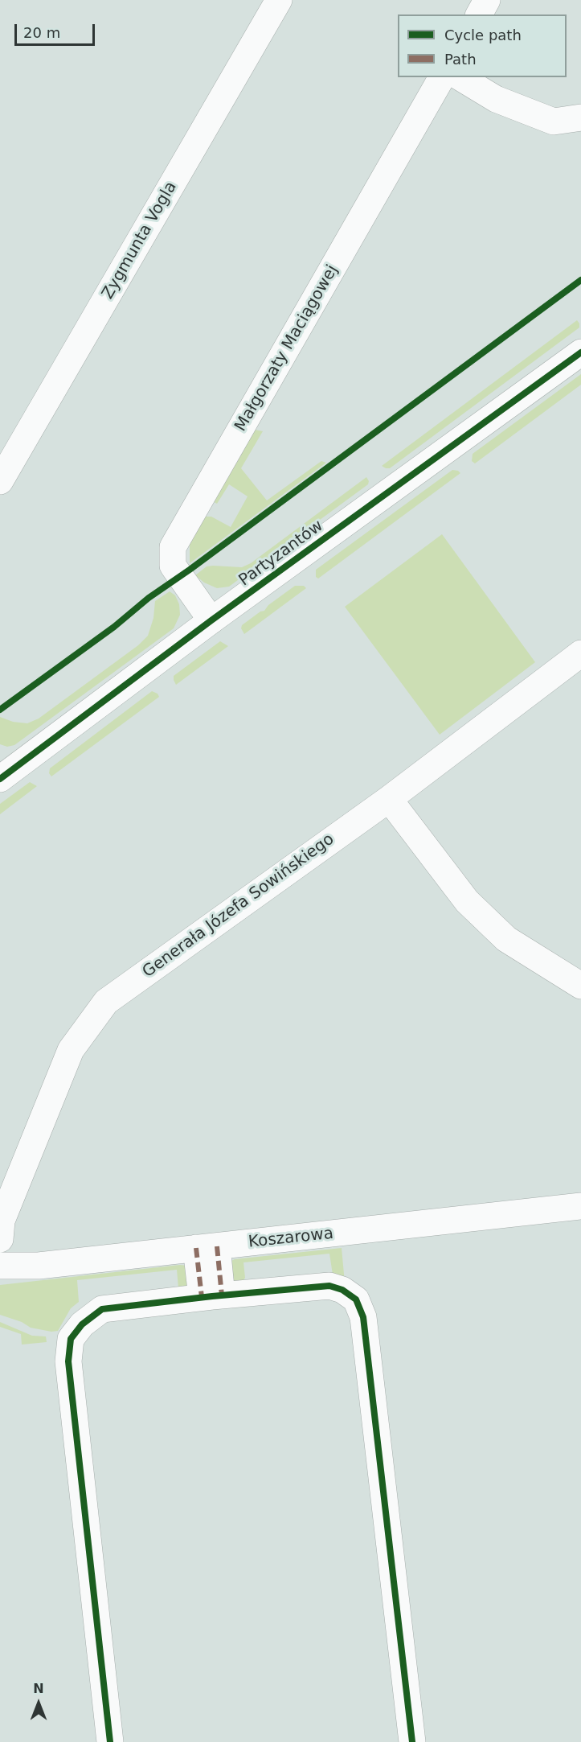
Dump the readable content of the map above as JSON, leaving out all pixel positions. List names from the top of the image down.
{
  "streets": {
    "street": [
      "Zygmunta Vogla",
      "Małgorzaty Maciągowej",
      "Partyzantów",
      "Generała Józefa Sowińskiego",
      "Koszarowa"
    ]
  },
  "crossings": [
    ["Małgorzaty Maciągowej", "Partyzantów"]
  ],
  "legend": ["Cycle path", "Path"],
  "scale_bar": "20 m",
  "north": "top"
}
